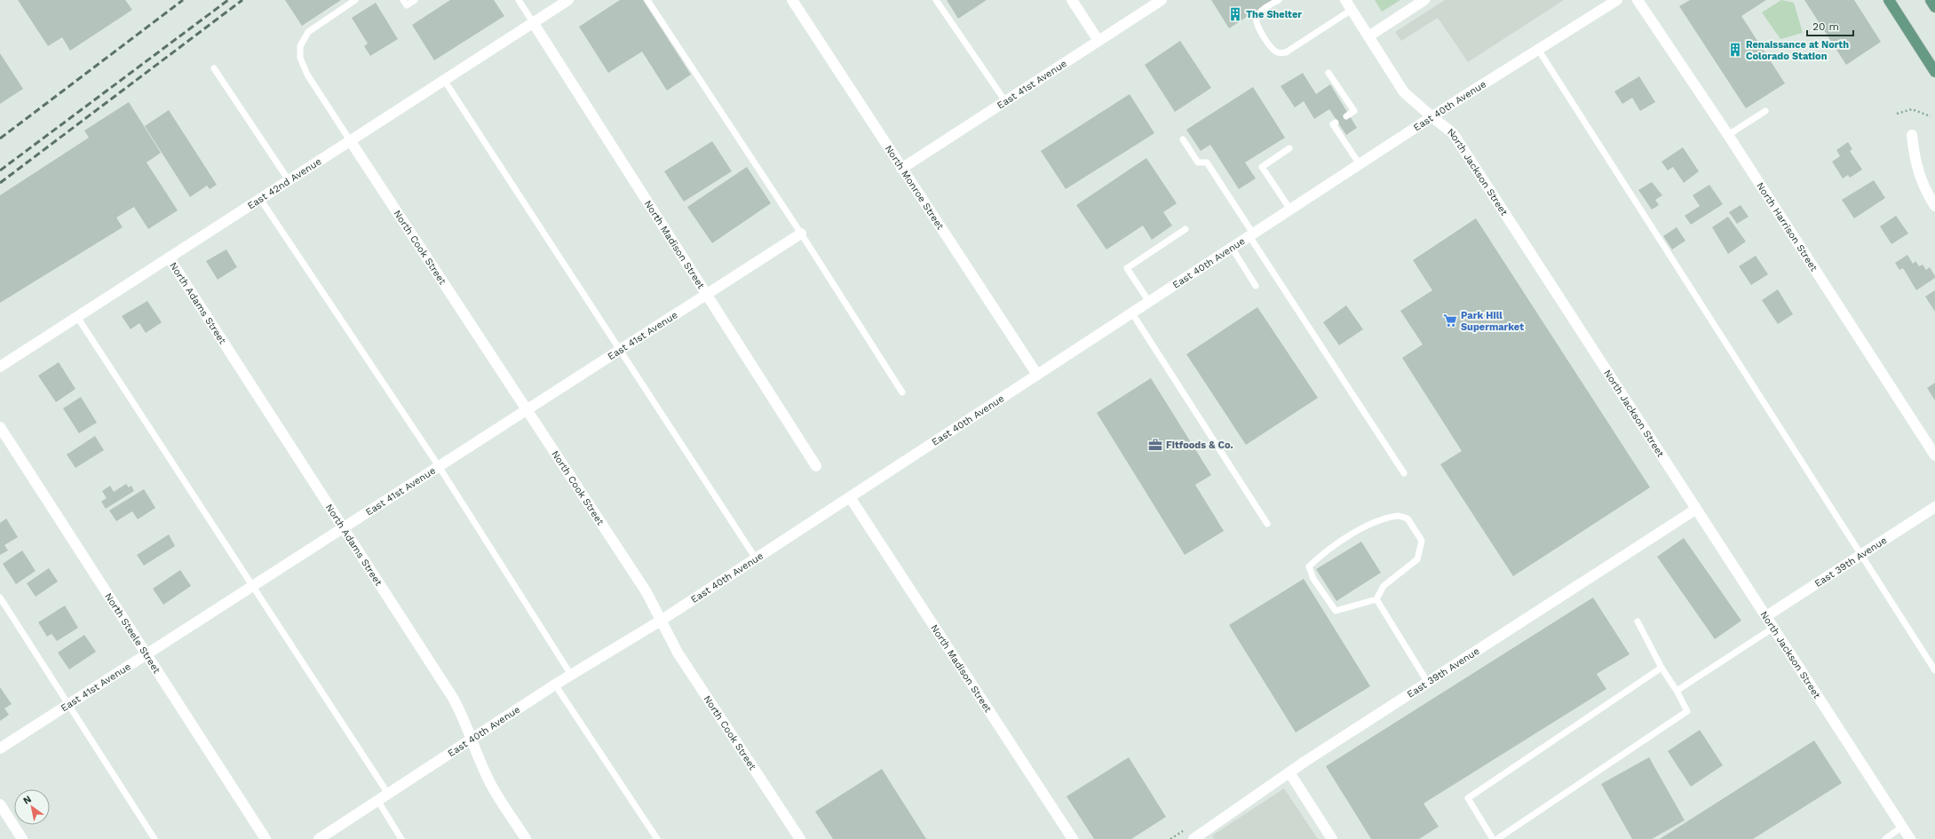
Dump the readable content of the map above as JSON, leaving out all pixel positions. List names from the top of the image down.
{
  "streets": {
    "street": [
      "East 41st Avenue",
      "East 40th Avenue",
      "North Jackson Street",
      "East 42nd Avenue",
      "North Monroe Street",
      "North Harrison Street",
      "North Madison Street",
      "North Cook Street",
      "North Adams Street",
      "East 39th Avenue",
      "North Steele Street"
    ]
  },
  "crossings": [
    ["East 41st Avenue", "North Monroe Street"],
    ["East 41st Avenue", "North Madison Street"],
    ["East 41st Avenue", "North Cook Street"],
    ["East 41st Avenue", "North Adams Street"],
    ["East 41st Avenue", "North Steele Street"],
    ["East 40th Avenue", "North Jackson Street"],
    ["East 40th Avenue", "North Monroe Street"],
    ["East 40th Avenue", "North Madison Street"],
    ["East 40th Avenue", "North Cook Street"],
    ["East 40th Avenue", "North Adams Street"],
    ["North Jackson Street", "East 39th Avenue"],
    ["East 42nd Avenue", "North Madison Street"],
    ["East 42nd Avenue", "North Cook Street"],
    ["East 42nd Avenue", "North Adams Street"]
  ],
  "places": {
    "building": ["The Shelter", "Renaissance at North Colorado Station"],
    "supermarket": ["Park Hill Supermarket"],
    "office": ["Fitfoods & Co."]
  },
  "scale_bar": "20 m",
  "north": "top left"
}
